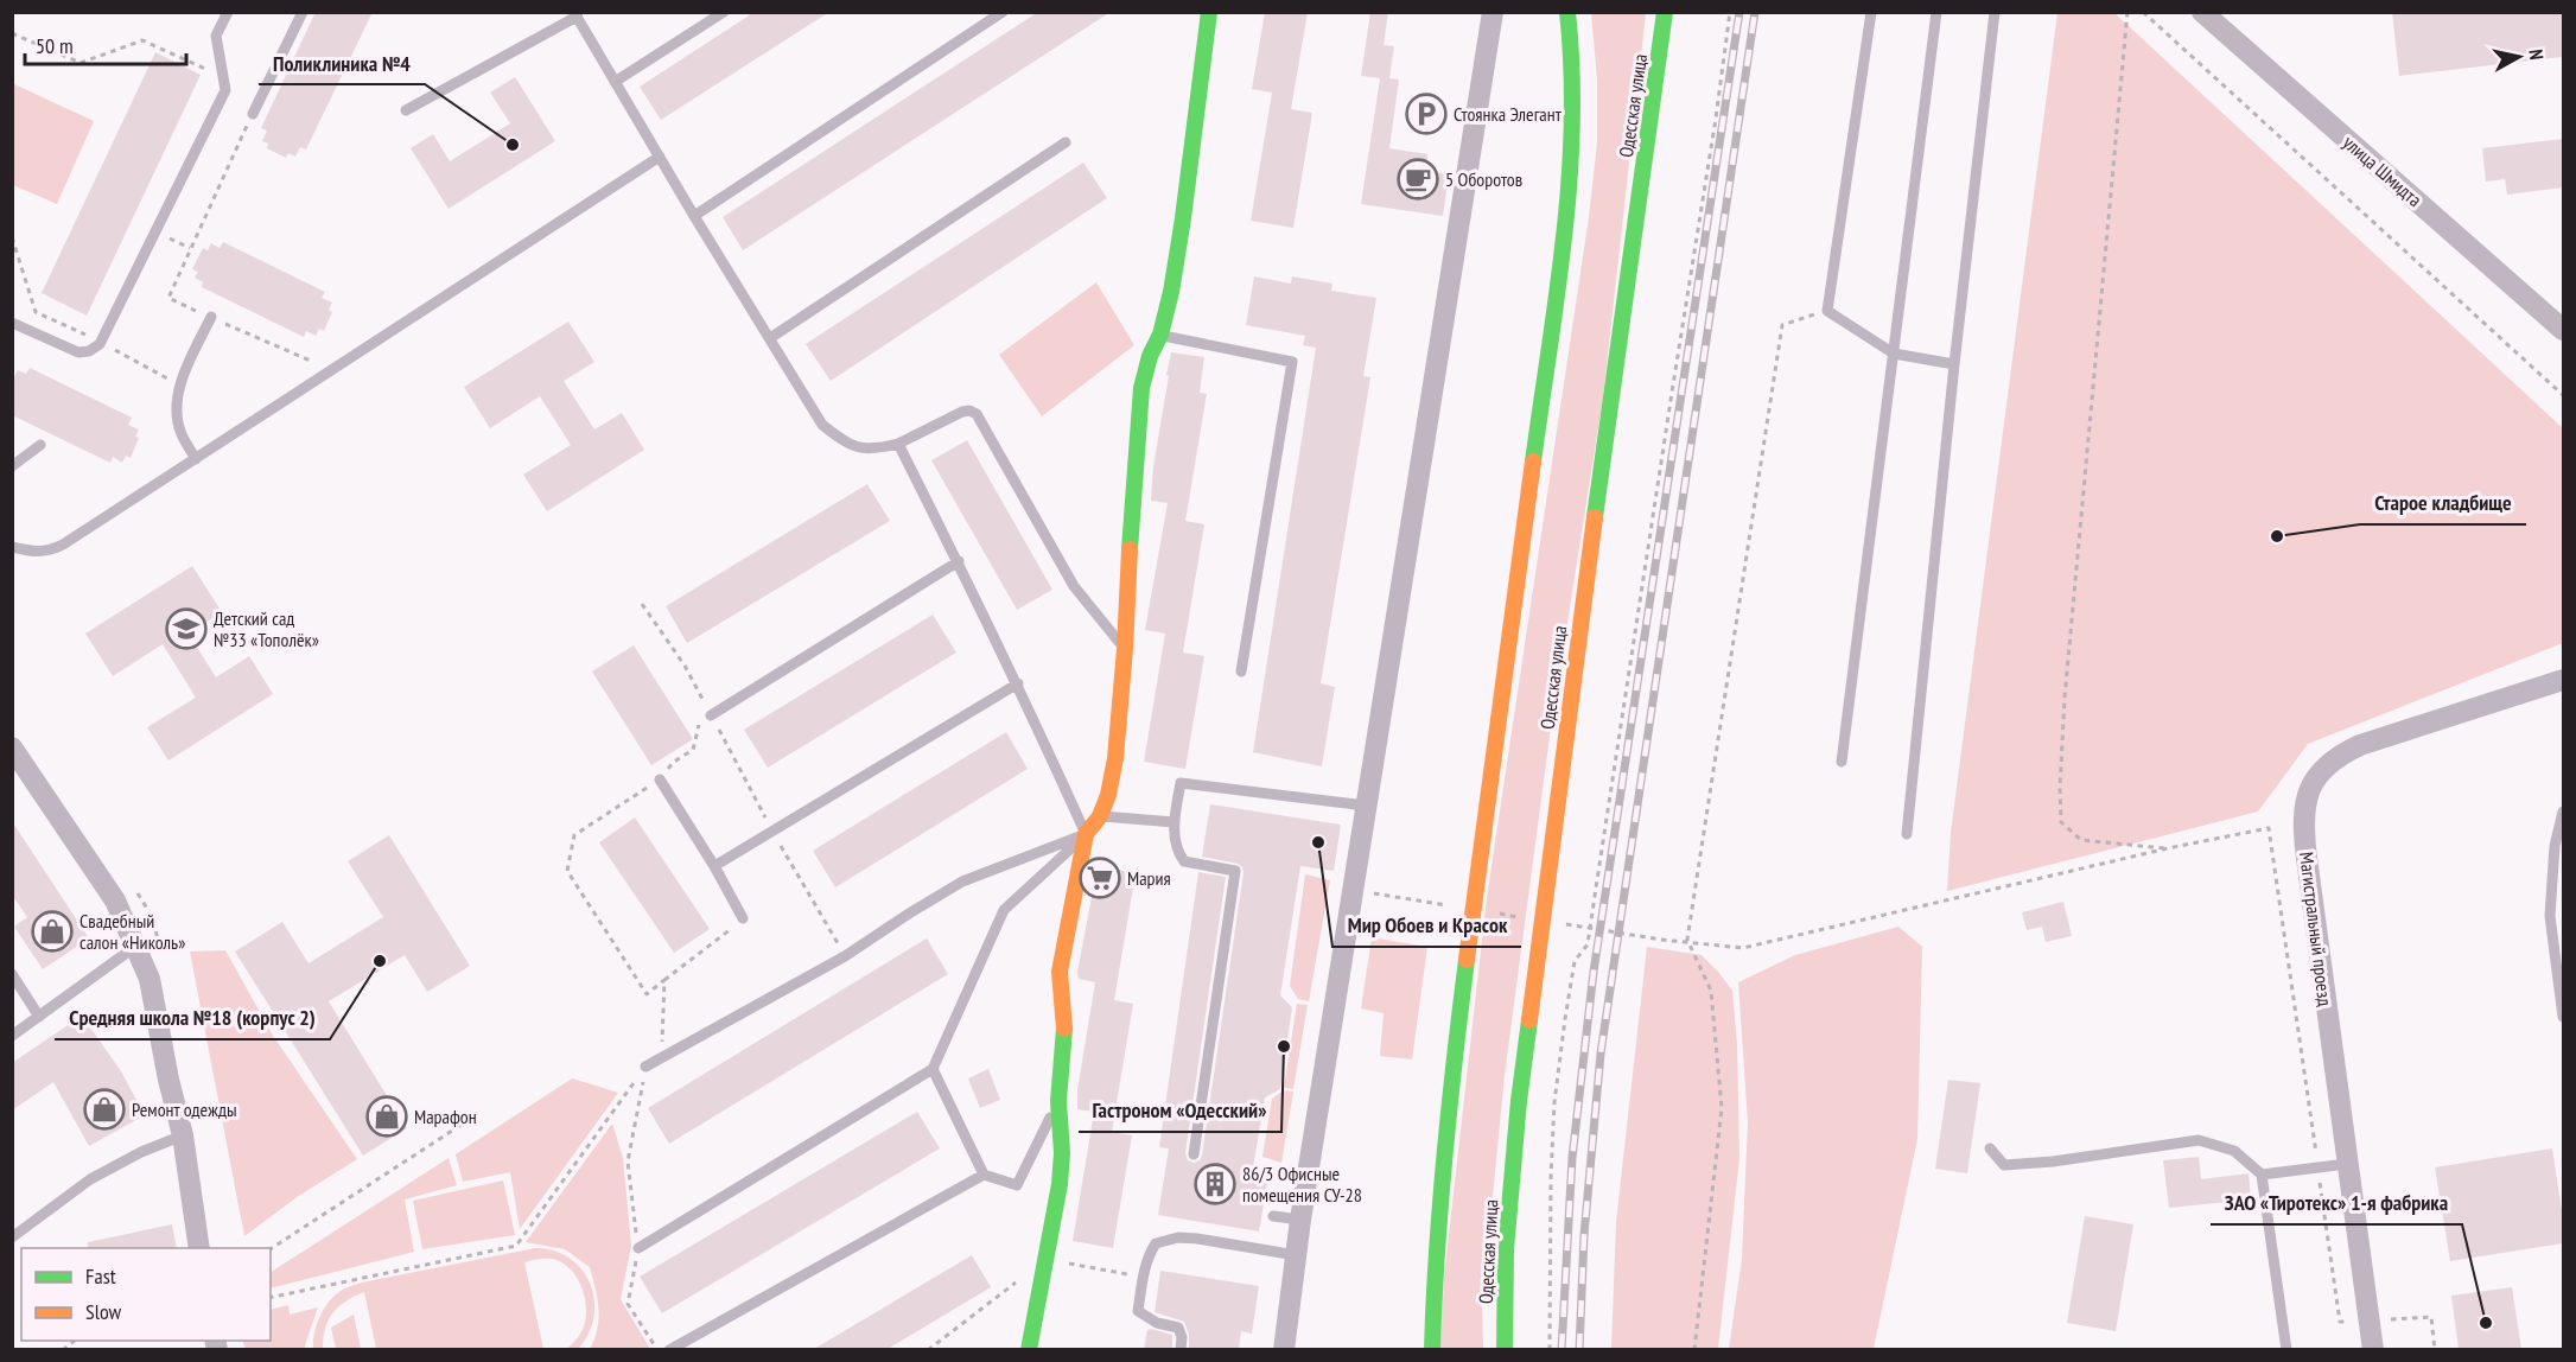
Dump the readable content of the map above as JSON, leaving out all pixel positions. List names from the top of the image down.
{
  "streets": {
    "main road": ["Одесская улица"],
    "street": ["улица Шмидта", "Магистральный проезд"]
  },
  "places": {
    "parking": ["Стоянка Элегант"],
    "other": [
      "Поликлиника №4",
      "Старое кладбище",
      "Мир Обоев и Красок",
      "Средняя школа №18 (корпус 2)",
      "Гастроном «Одесский»",
      "ЗАО «Тиротекс» 1-я фабрика"
    ],
    "cafe": ["5 Оборотов"],
    "school or university": ["Детский сад №33 «Тополёк»"],
    "supermarket": ["Мария"],
    "shop": ["Свадебный салон «Николь»", "Ремонт одежды", "Марафон"],
    "building": ["86/3 Офисные помещения СУ-28"]
  },
  "legend": ["Fast", "Slow"],
  "scale_bar": "50 m",
  "north": "right"
}
